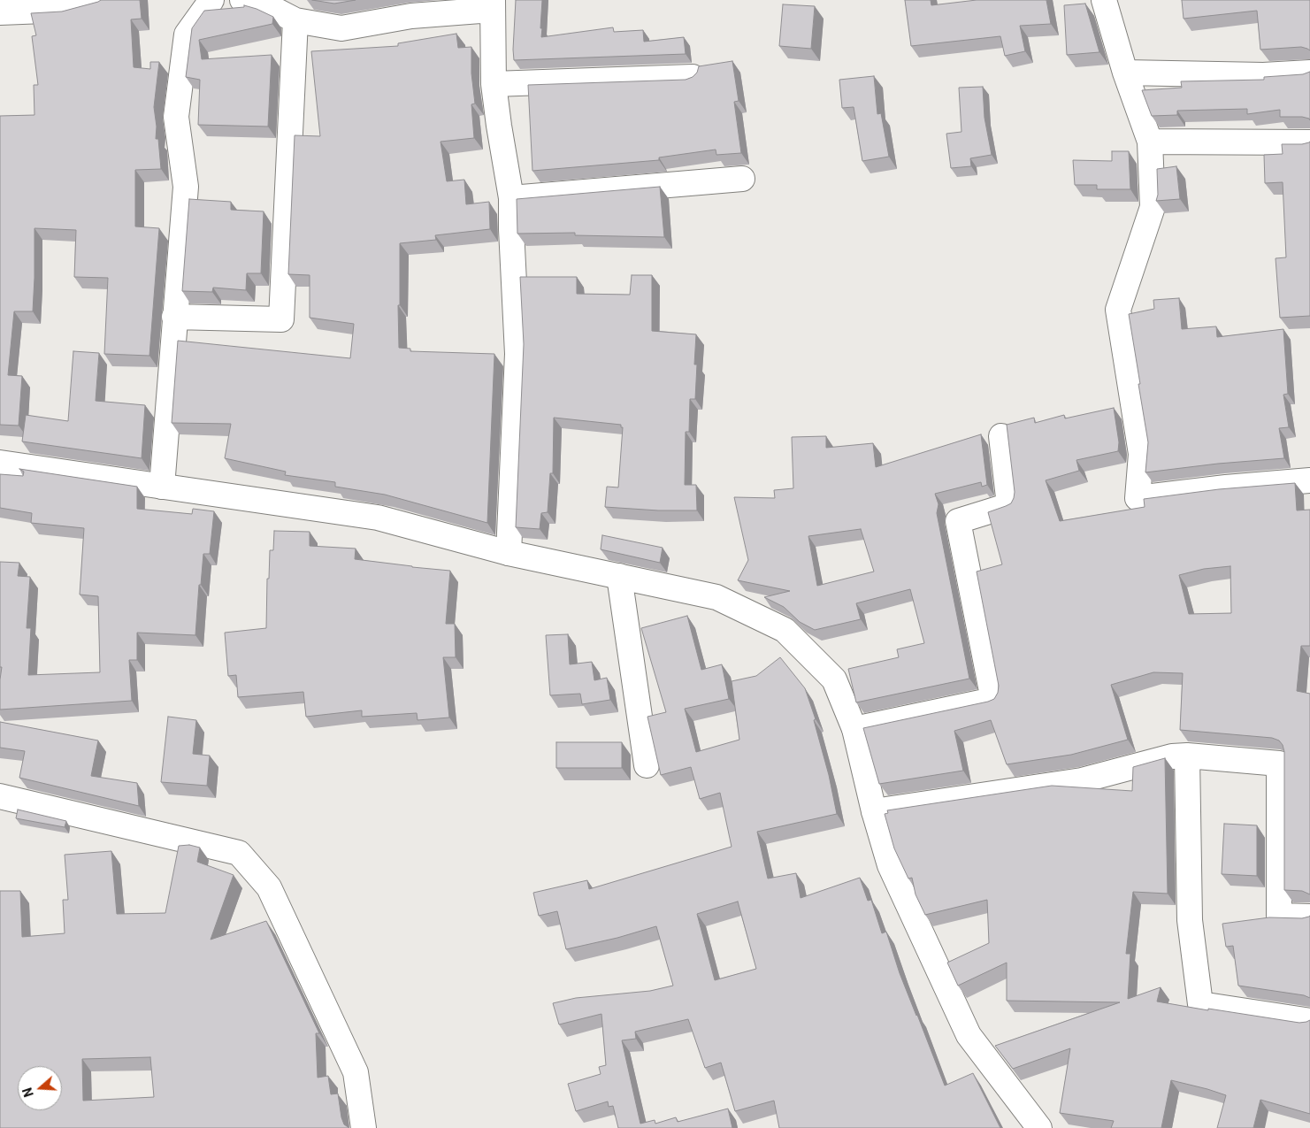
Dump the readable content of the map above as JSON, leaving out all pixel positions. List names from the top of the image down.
{
  "north": "left"
}
